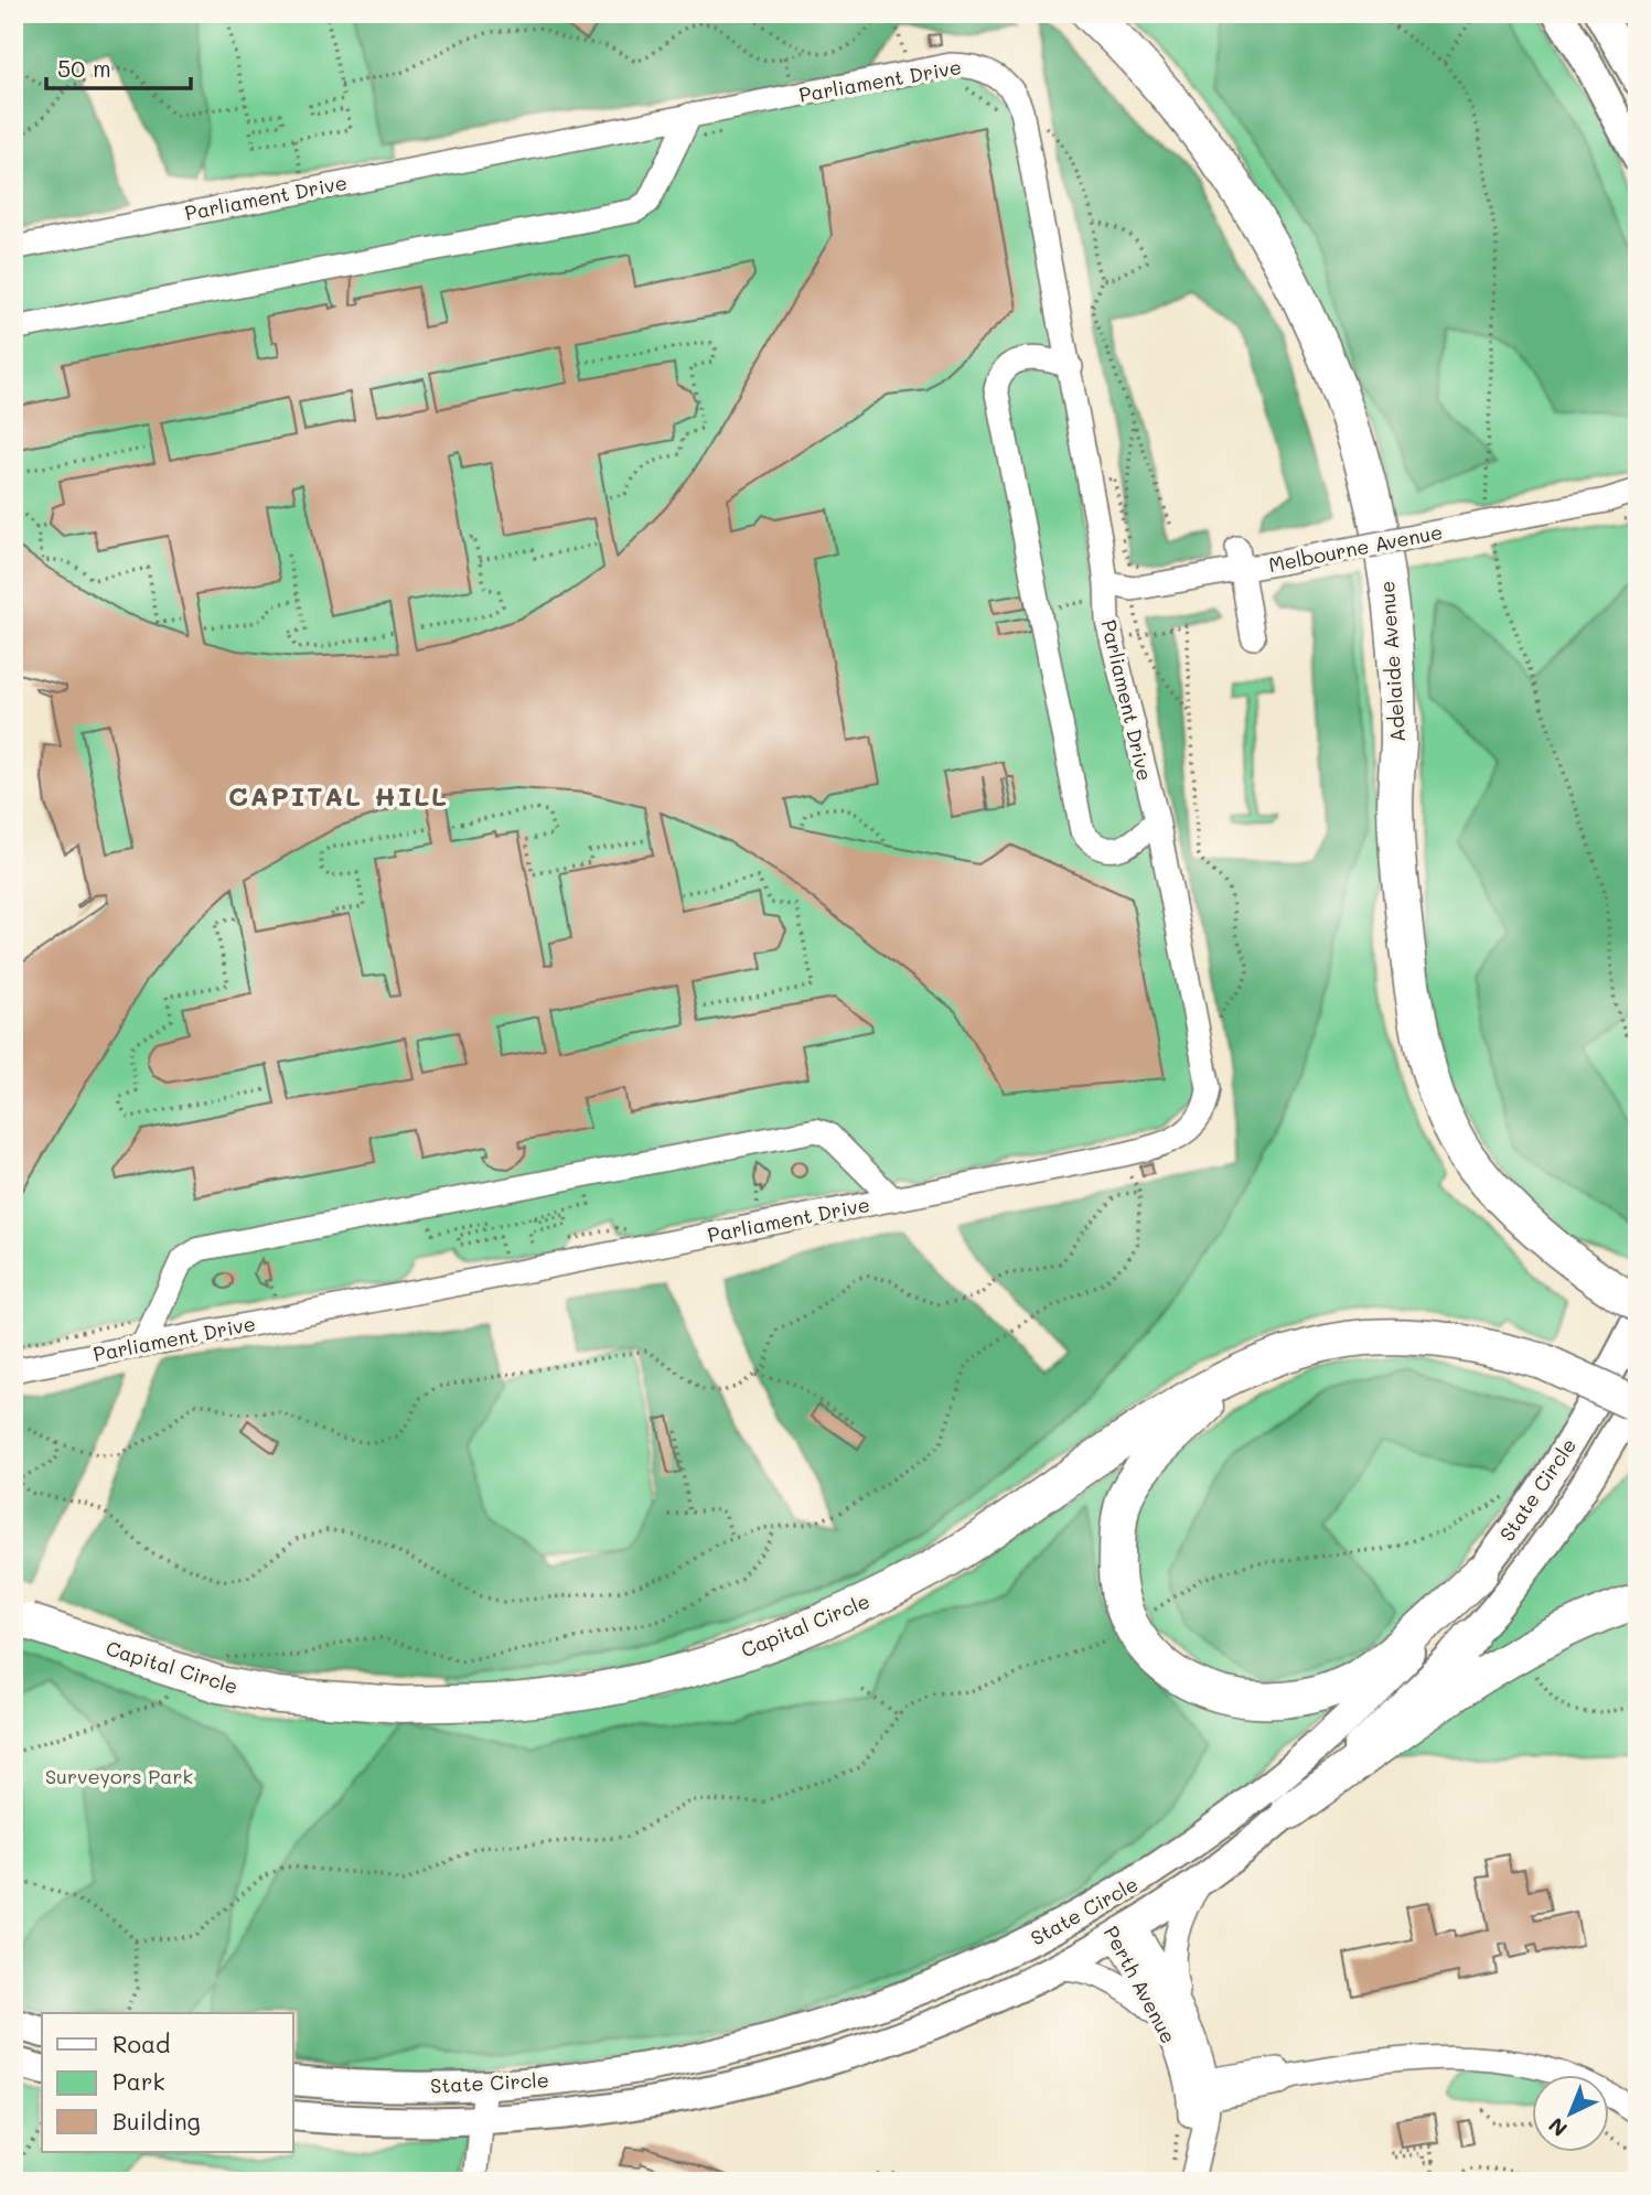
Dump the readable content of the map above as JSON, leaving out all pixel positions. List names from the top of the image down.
{
  "streets": {
    "highway": ["Adelaide Avenue", "Capital Circle"],
    "main road": ["State Circle", "Perth Avenue"],
    "street": ["Parliament Drive", "Melbourne Avenue"]
  },
  "crossings": [
    ["Parliament Drive", "Melbourne Avenue"],
    ["State Circle", "Perth Avenue"]
  ],
  "districts": ["CAPITAL HILL"],
  "parks": ["Surveyors Park"],
  "legend": ["Road", "Park", "Building"],
  "scale_bar": "50 m",
  "north": "bottom left"
}
